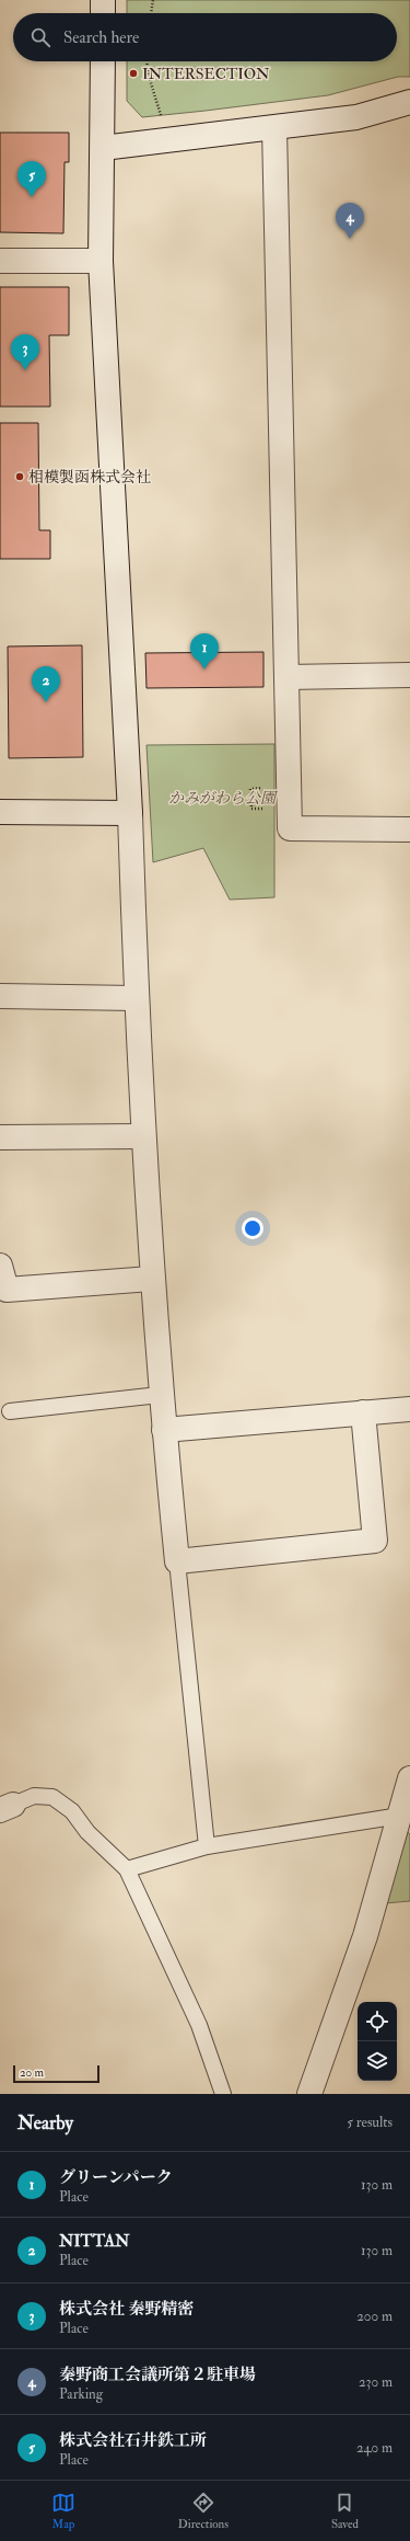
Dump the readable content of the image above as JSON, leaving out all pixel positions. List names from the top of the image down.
{
  "parks": ["かみがわら公園"],
  "places": ["INTERSECTION", "相模製函株式会社"],
  "scale_bar": "20 m",
  "page": {
    "search": "Search here",
    "pins": [
      "5",
      "4",
      "3",
      "1",
      "2"
    ],
    "scale": "20 m",
    "heading": ["Nearby", "5 results"],
    "list": [
      {
        "mark": "1",
        "name": "グリーンパーク",
        "note": "Place",
        "value": "130 m"
      },
      {
        "mark": "2",
        "name": "NITTAN",
        "note": "Place",
        "value": "130 m"
      },
      {
        "mark": "3",
        "name": "株式会社 秦野精密",
        "note": "Place",
        "value": "200 m"
      },
      {
        "mark": "4",
        "name": "秦野商工会議所第２駐車場",
        "note": "Parking",
        "value": "230 m"
      },
      {
        "mark": "5",
        "name": "株式会社石井鉄工所",
        "note": "Place",
        "value": "240 m"
      }
    ],
    "nav": ["Map", "Directions", "Saved"]
  }
}
